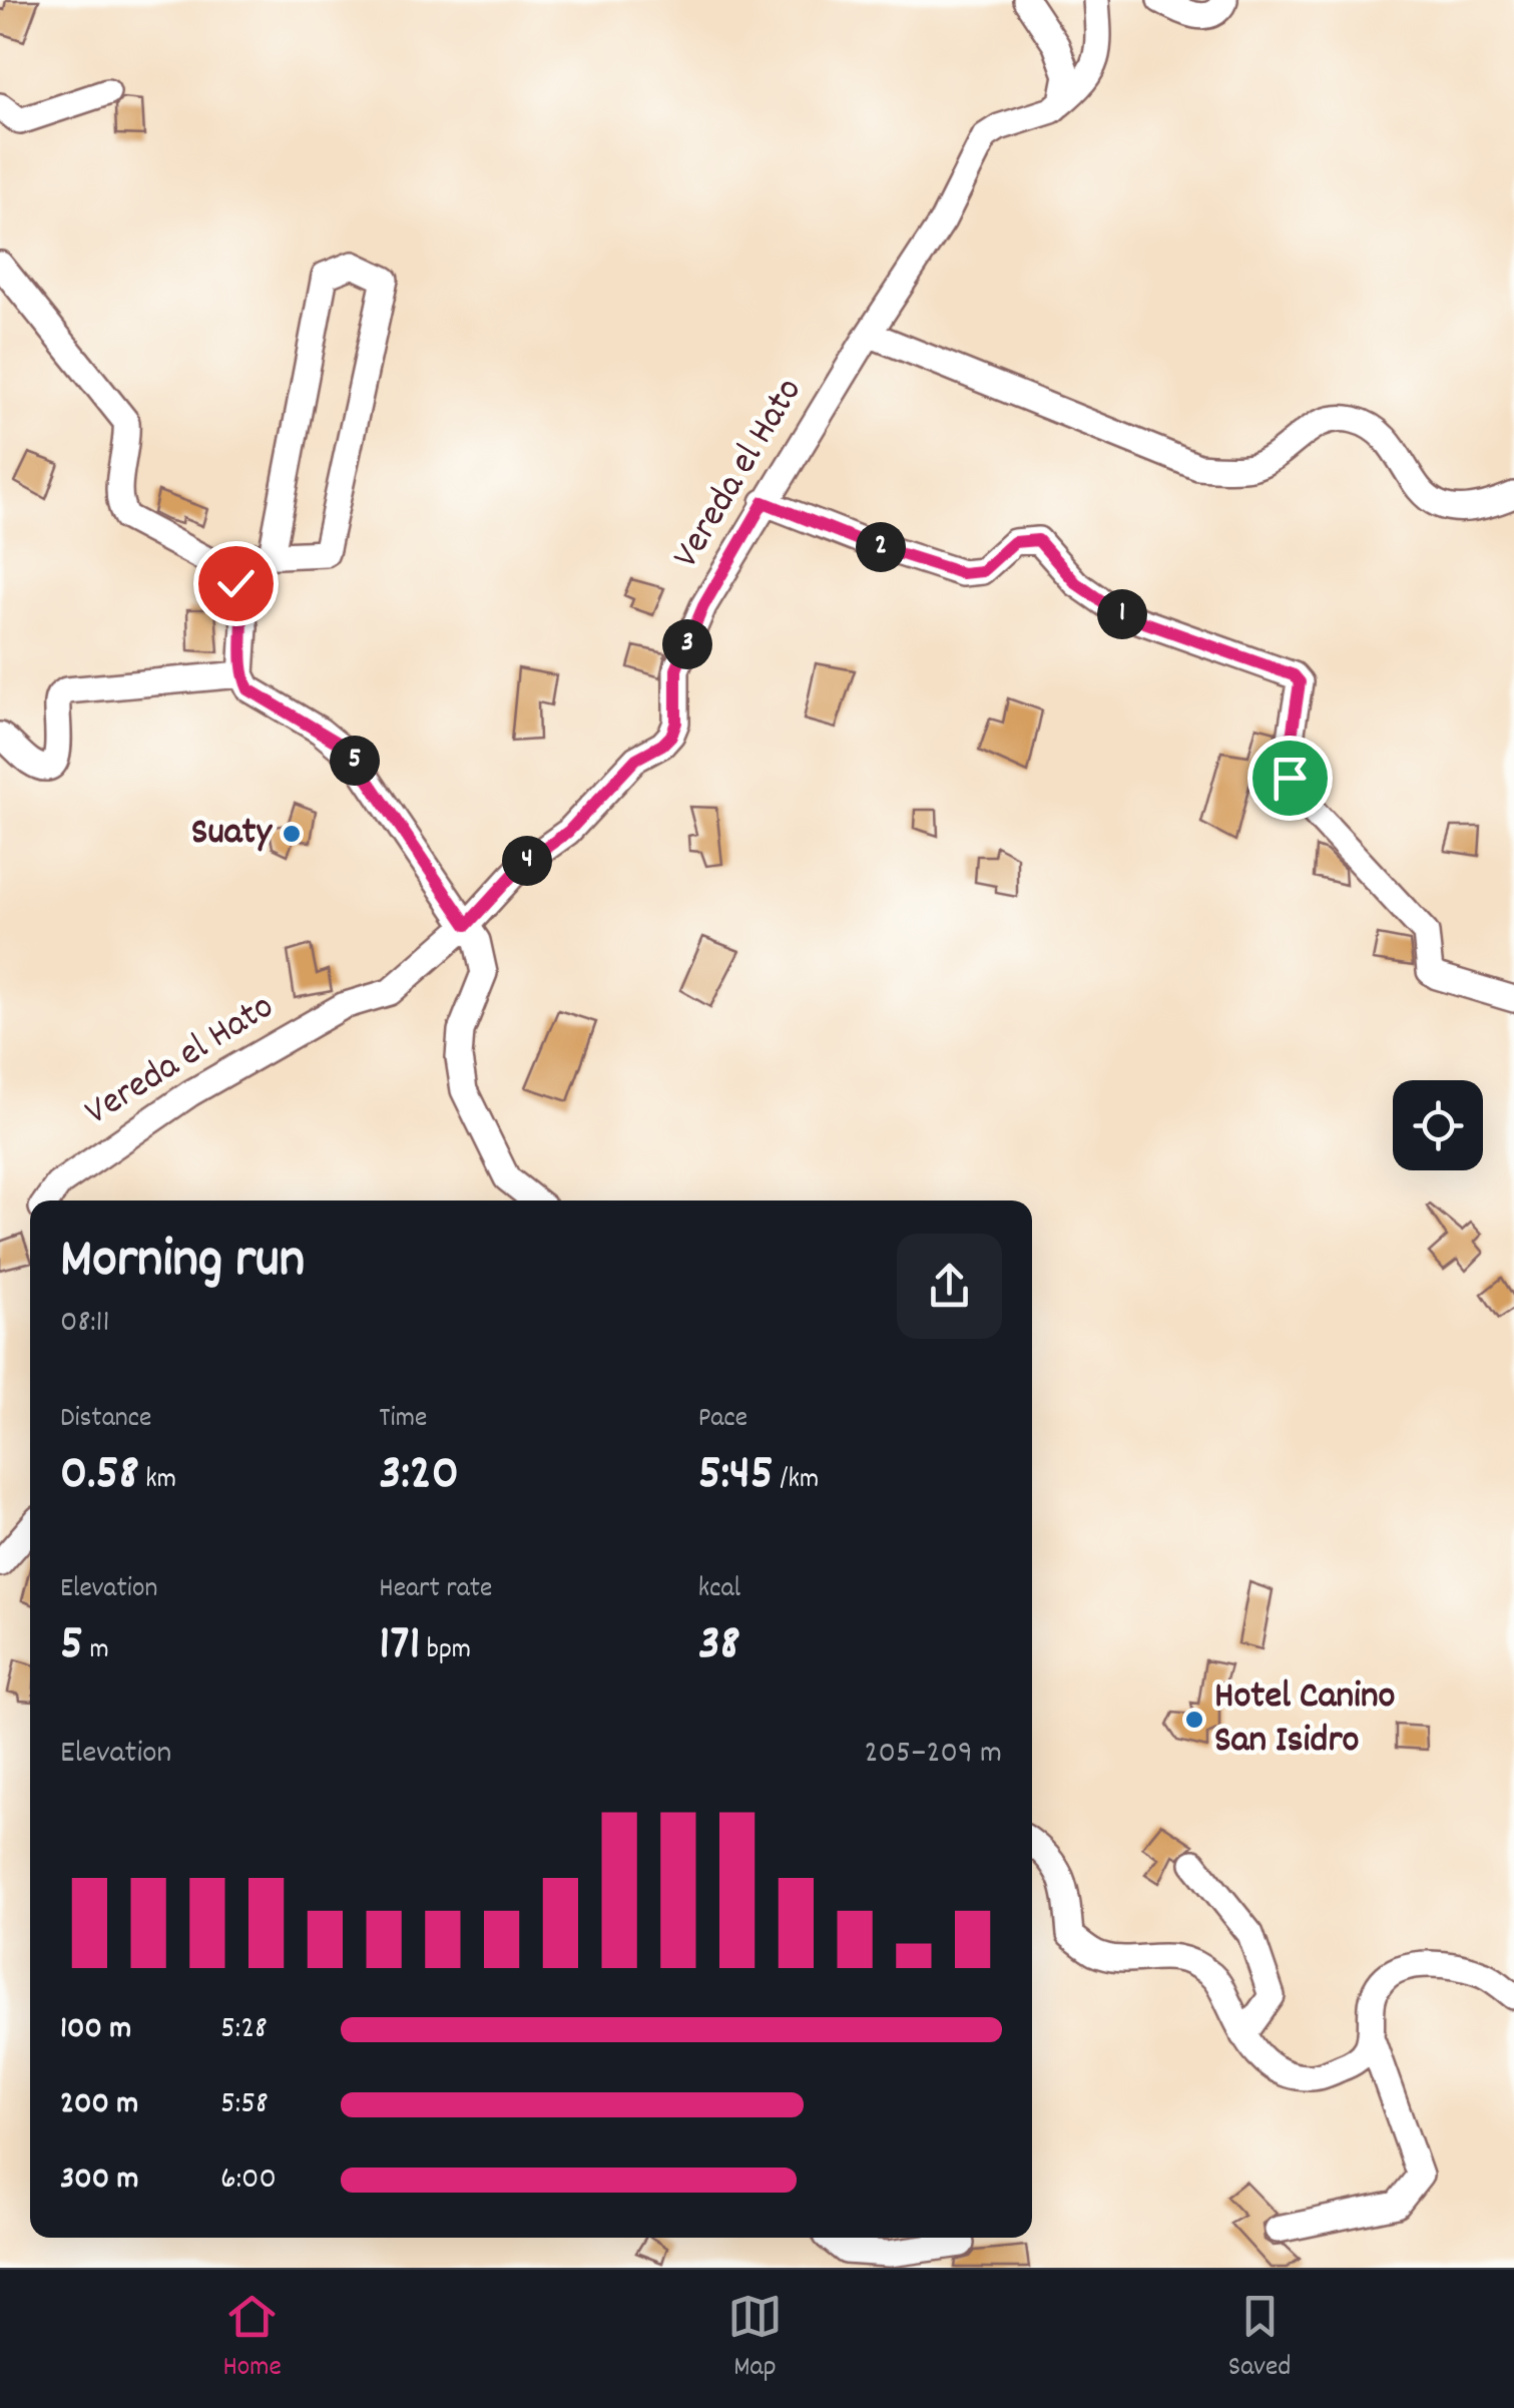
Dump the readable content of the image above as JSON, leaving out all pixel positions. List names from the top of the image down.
{
  "streets": {
    "street": ["Vereda el Hato"]
  },
  "places": ["Suaty", "Hotel Canino San Isidro"],
  "page": {
    "pins": [
      "2",
      "1",
      "3",
      "5",
      "4"
    ],
    "heading": ["Morning run", "08:11"],
    "stats": [
      ["Distance", "0.58 km"],
      ["Time", "3:20"],
      ["Pace", "5:45 /km"],
      ["Elevation", "5 m"],
      ["Heart rate", "171 bpm"],
      ["kcal", "38"]
    ],
    "chart": ["Elevation", "205–209 m"],
    "list": [
      {
        "name": "100 m",
        "note": "5:28"
      },
      {
        "name": "200 m",
        "note": "5:58"
      },
      {
        "name": "300 m",
        "note": "6:00"
      }
    ],
    "tabs": ["Home", "Map", "Saved"]
  }
}
